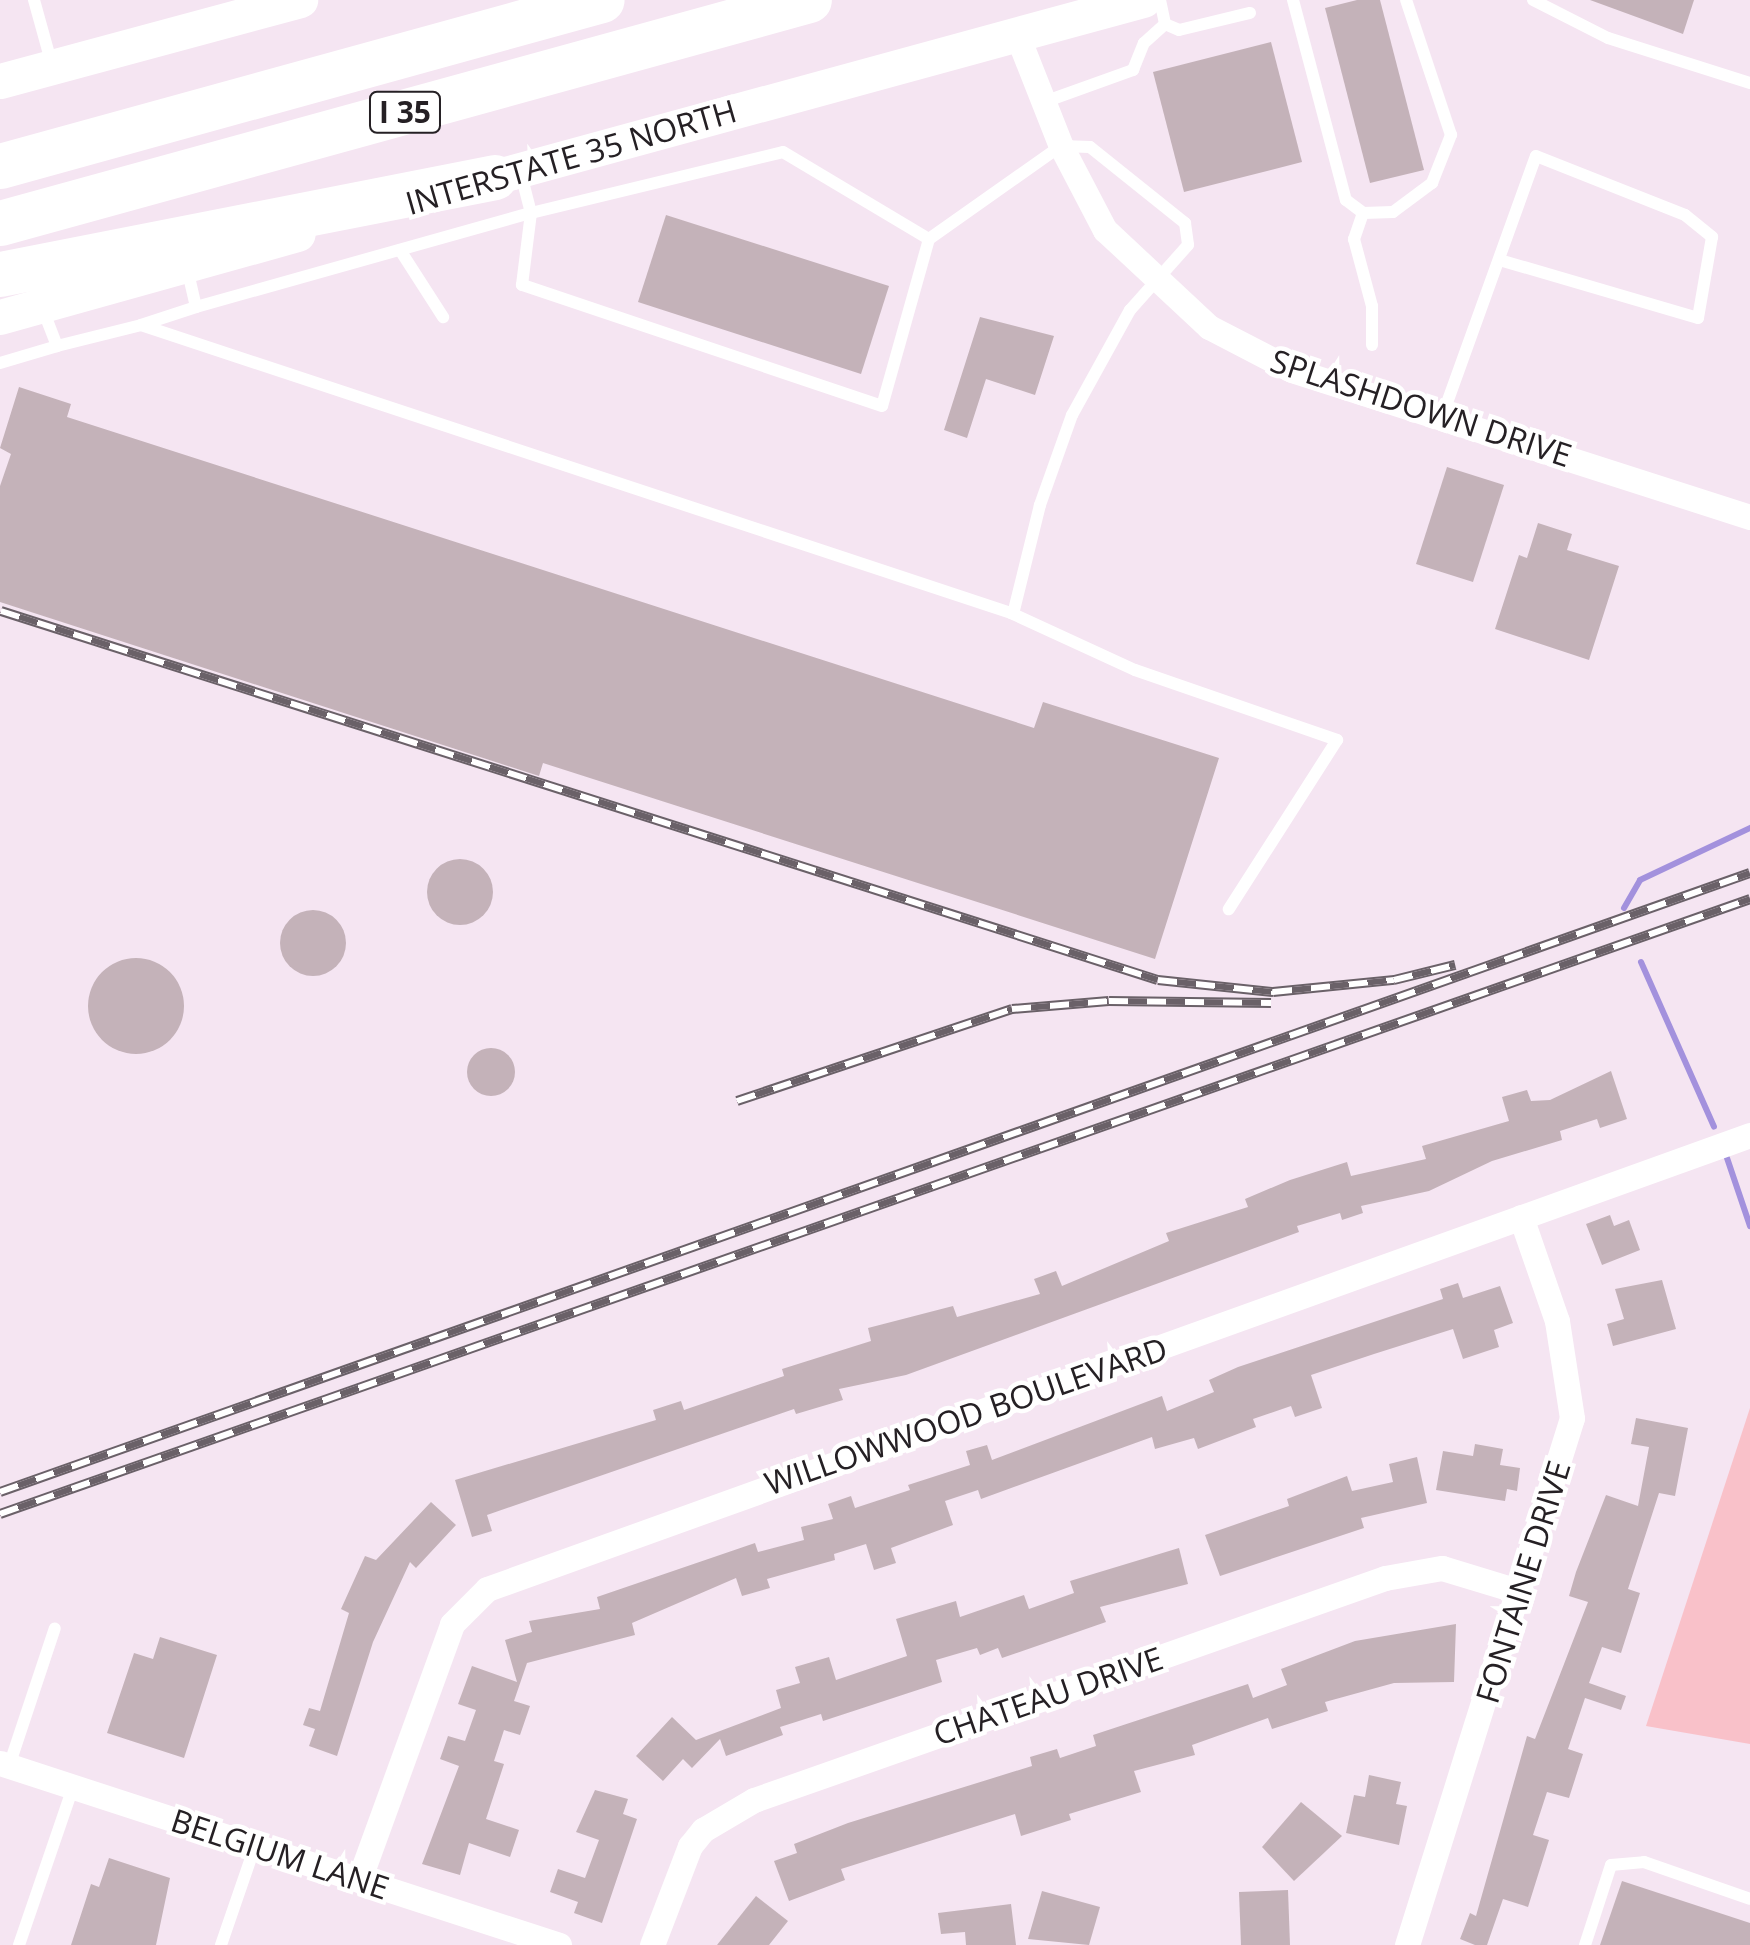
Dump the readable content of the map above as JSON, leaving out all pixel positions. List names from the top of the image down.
{
  "streets": {
    "highway": ["I 35"],
    "main road": ["INTERSTATE 35 NORTH"],
    "street": [
      "SPLASHDOWN DRIVE",
      "WILLOWWOOD BOULEVARD",
      "FONTAINE DRIVE",
      "CHATEAU DRIVE",
      "BELGIUM LANE"
    ]
  },
  "crossings": [
    ["INTERSTATE 35 NORTH", "SPLASHDOWN DRIVE"],
    ["WILLOWWOOD BOULEVARD", "FONTAINE DRIVE"],
    ["WILLOWWOOD BOULEVARD", "BELGIUM LANE"],
    ["FONTAINE DRIVE", "CHATEAU DRIVE"]
  ]
}
